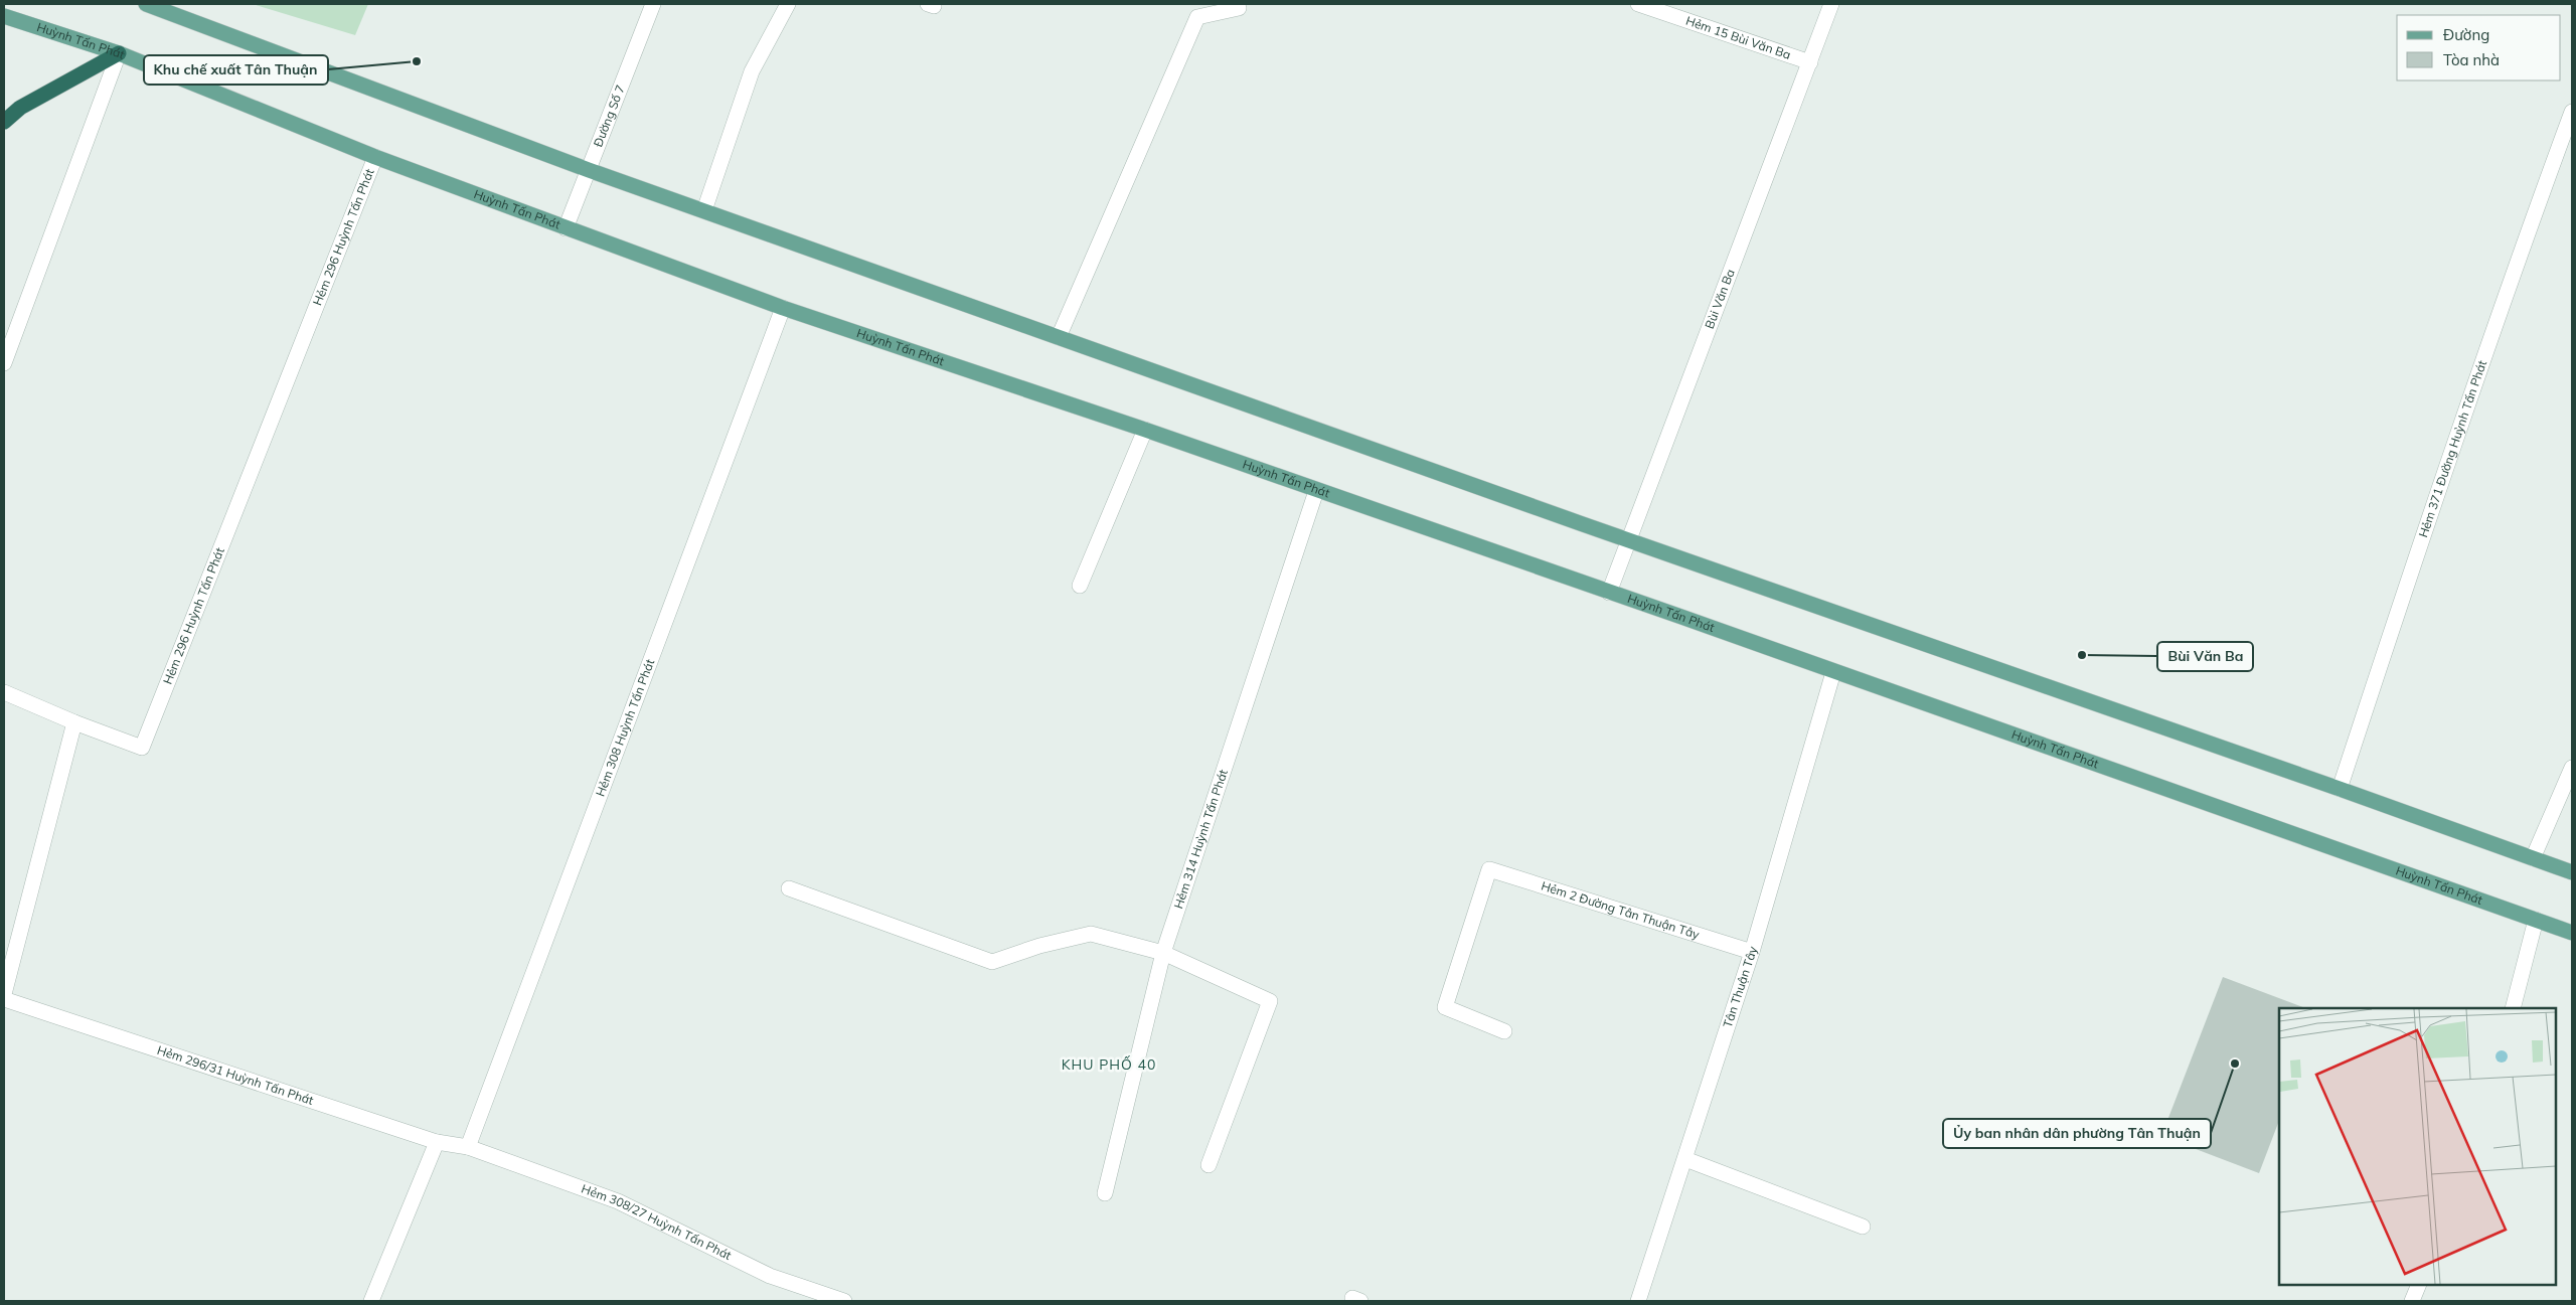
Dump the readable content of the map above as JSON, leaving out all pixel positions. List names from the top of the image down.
{
  "streets": {
    "main road": ["Huỳnh Tấn Phát"],
    "street": [
      "Hẻm 15 Bùi Văn Ba",
      "Đường Số 7",
      "Hẻm 296 Huỳnh Tấn Phát",
      "Bùi Văn Ba",
      "Hẻm 371 Đường Huỳnh Tấn Phát",
      "Hẻm 308 Huỳnh Tấn Phát",
      "Hẻm 314 Huỳnh Tấn Phát",
      "Hẻm 2 Đường Tân Thuận Tây",
      "Tân Thuận Tây",
      "Hẻm 296/31 Huỳnh Tấn Phát",
      "Hẻm 308/27 Huỳnh Tấn Phát"
    ]
  },
  "crossings": [
    ["Hẻm 15 Bùi Văn Ba", "Bùi Văn Ba"],
    ["Huỳnh Tấn Phát", "Đường Số 7"],
    ["Huỳnh Tấn Phát", "Hẻm 296 Huỳnh Tấn Phát"],
    ["Huỳnh Tấn Phát", "Bùi Văn Ba"],
    ["Huỳnh Tấn Phát", "Hẻm 308 Huỳnh Tấn Phát"],
    ["Huỳnh Tấn Phát", "Hẻm 314 Huỳnh Tấn Phát"],
    ["Huỳnh Tấn Phát", "Tân Thuận Tây"],
    ["Hẻm 308 Huỳnh Tấn Phát", "Hẻm 296/31 Huỳnh Tấn Phát"],
    ["Hẻm 308 Huỳnh Tấn Phát", "Hẻm 308/27 Huỳnh Tấn Phát"],
    ["Hẻm 2 Đường Tân Thuận Tây", "Tân Thuận Tây"],
    ["Hẻm 296/31 Huỳnh Tấn Phát", "Hẻm 308/27 Huỳnh Tấn Phát"]
  ],
  "districts": ["KHU PHỐ 40"],
  "places": ["Khu chế xuất Tân Thuận", "Bùi Văn Ba", "Ủy ban nhân dân phường Tân Thuận"],
  "legend": ["Đường", "Tòa nhà"]
}
